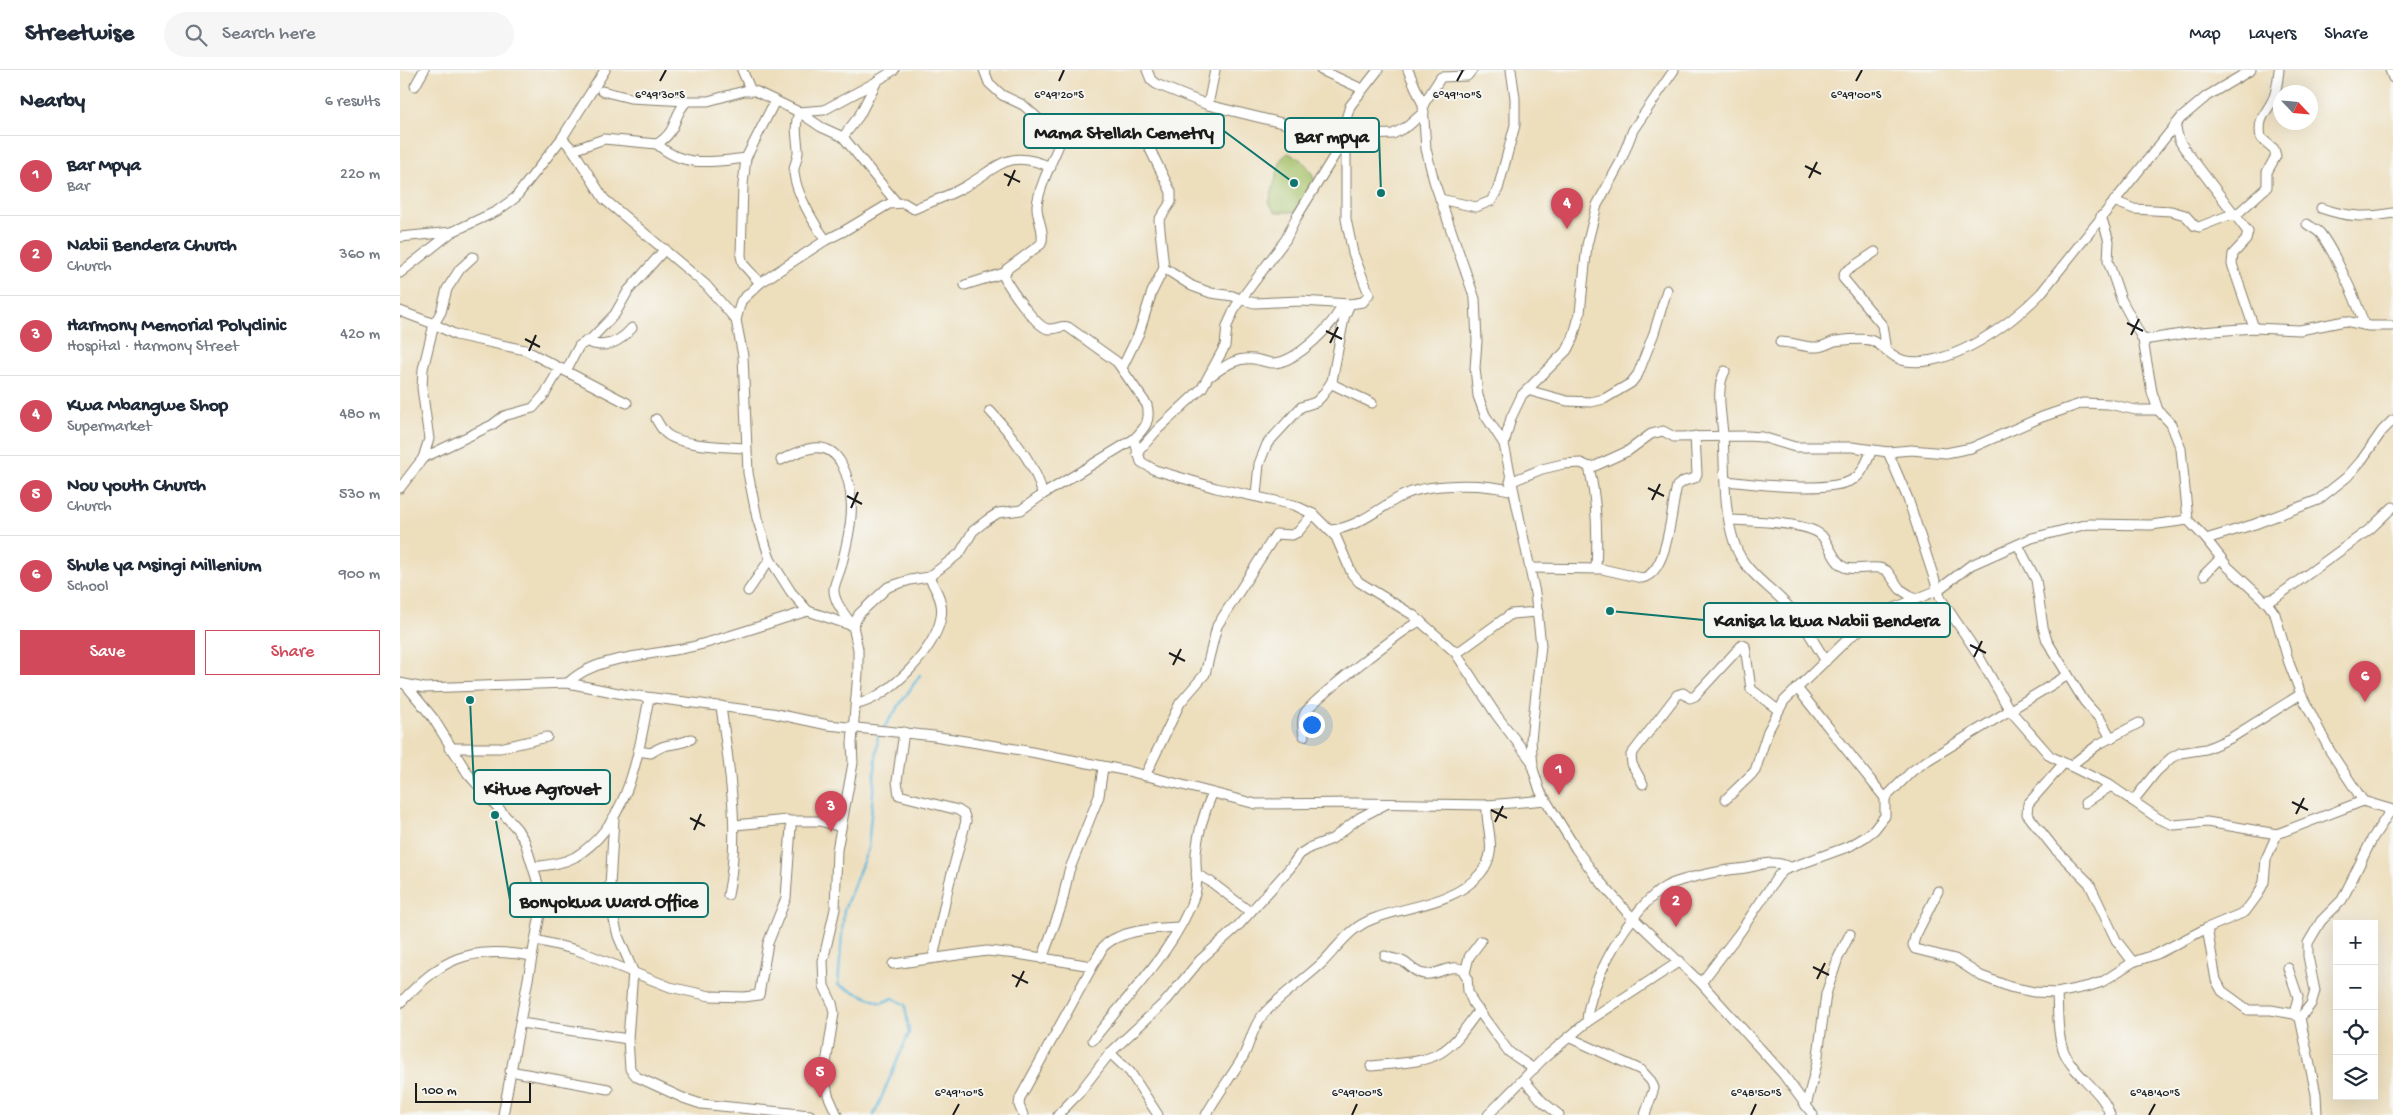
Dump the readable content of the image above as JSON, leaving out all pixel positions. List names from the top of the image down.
{
  "places": [
    "Mama Stellah Cemetry",
    "Bar mpya",
    "Kanisa la kwa Nabii Bendera",
    "Kitwe Agrovet",
    "Bonyokwa Ward Office"
  ],
  "scale_bar": "100 m",
  "north": "bottom right",
  "page": {
    "header": "Streetwise",
    "search": "Search here",
    "nav": ["Map", "Layers", "Share"],
    "heading": ["Nearby", "6 results"],
    "list": [
      {
        "mark": "1",
        "name": "Bar Mpya",
        "note": "Bar",
        "value": "220 m"
      },
      {
        "mark": "2",
        "name": "Nabii Bendera Church",
        "note": "Church",
        "value": "360 m"
      },
      {
        "mark": "3",
        "name": "Harmony Memorial Polyclinic",
        "note": "Hospital · Harmony Street",
        "value": "420 m"
      },
      {
        "mark": "4",
        "name": "Kwa Mbangwe Shop",
        "note": "Supermarket",
        "value": "480 m"
      },
      {
        "mark": "5",
        "name": "Nou youth Church",
        "note": "Church",
        "value": "530 m"
      },
      {
        "mark": "6",
        "name": "Shule ya Msingi Millenium",
        "note": "School",
        "value": "900 m"
      }
    ],
    "pins": [
      "4",
      "6",
      "1",
      "3",
      "2",
      "5"
    ],
    "buttons": ["Save", "Share"],
    "map_buttons": ["+", "−"],
    "scale": "100 m"
  },
  "coordinates": [
    "6°49'30\"S",
    "6°49'20\"S",
    "6°49'10\"S",
    "6°49'00\"S",
    "6°48'50\"S",
    "6°48'40\"S"
  ]
}
